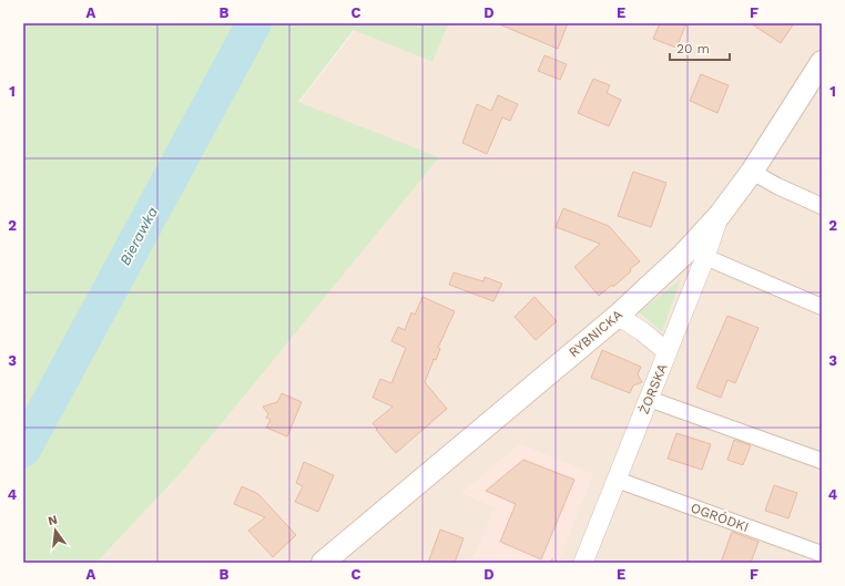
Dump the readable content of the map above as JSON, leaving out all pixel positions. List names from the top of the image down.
{
  "streets": {
    "main road": ["RYBNICKA"],
    "street": ["ŻORSKA", "OGRÓDKI"]
  },
  "crossings": [
    ["RYBNICKA", "ŻORSKA"],
    ["ŻORSKA", "OGRÓDKI"]
  ],
  "water": ["Bierawka"],
  "scale_bar": "20 m",
  "north": "top",
  "grid": {
    "columns": [
      "A",
      "B",
      "C",
      "D",
      "E",
      "F"
    ],
    "rows": [
      "1",
      "2",
      "3",
      "4"
    ]
  }
}
